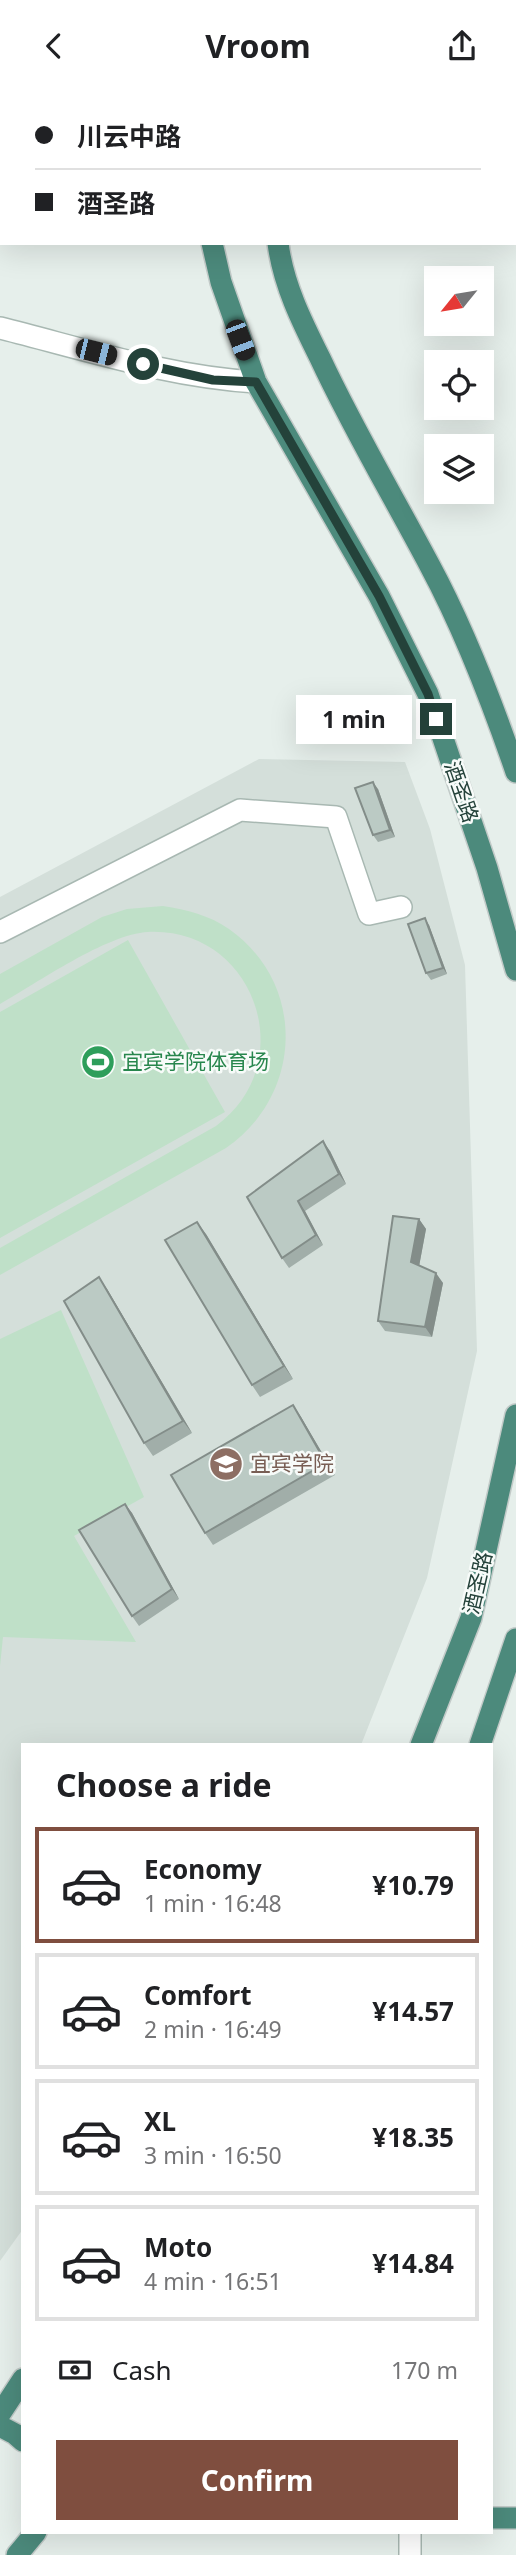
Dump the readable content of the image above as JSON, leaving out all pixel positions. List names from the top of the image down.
{
  "streets": {
    "highway": ["酒圣路"]
  },
  "places": {
    "sports": ["宜宾学院体育场"],
    "school or university": ["宜宾学院"]
  },
  "north": "bottom left",
  "page": {
    "header": "Vroom",
    "banner": ["川云中路", "酒圣路"],
    "bubble": "1 min",
    "heading": "Choose a ride",
    "list": [
      {
        "name": "Economy",
        "note": "1 min · 16:48",
        "value": "¥10.79"
      },
      {
        "name": "Comfort",
        "note": "2 min · 16:49",
        "value": "¥14.57"
      },
      {
        "name": "XL",
        "note": "3 min · 16:50",
        "value": "¥18.35"
      },
      {
        "name": "Moto",
        "note": "4 min · 16:51",
        "value": "¥14.84"
      }
    ],
    "pay": ["Cash", "170 m"],
    "buttons": "Confirm"
  }
}
